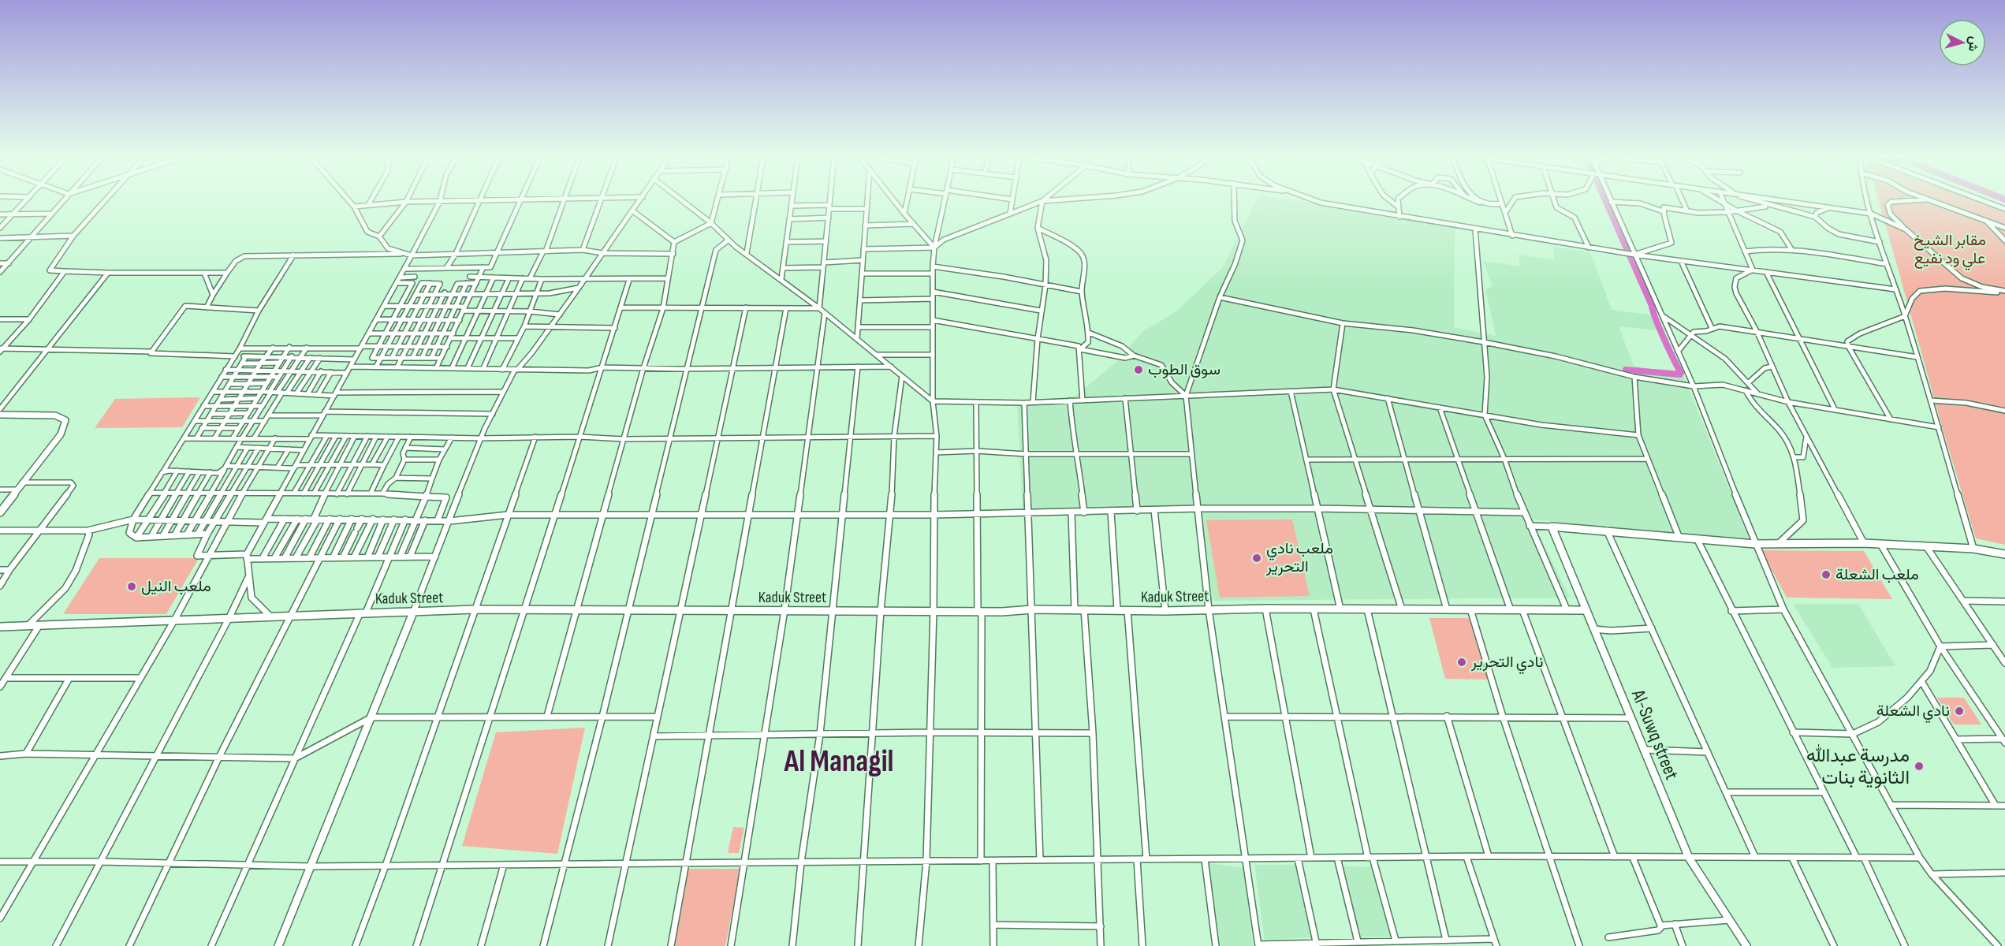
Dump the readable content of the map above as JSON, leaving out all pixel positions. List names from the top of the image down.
{
  "streets": {
    "street": ["Kaduk Street", "Al-Suwq street"]
  },
  "crossings": [
    ["Kaduk Street", "Al-Suwq street"]
  ],
  "districts": ["Al Managil"],
  "parks": ["مقابر الشيخ علي ود نفيع"],
  "places": [
    "سوق الطوب",
    "ملعب نادي التحرير",
    "ملعب الشعلة",
    "ملعب النيل",
    "نادي التحرير",
    "نادي الشعلة",
    "مدرسة عبدالله الثانوية بنات"
  ],
  "north": "right"
}
